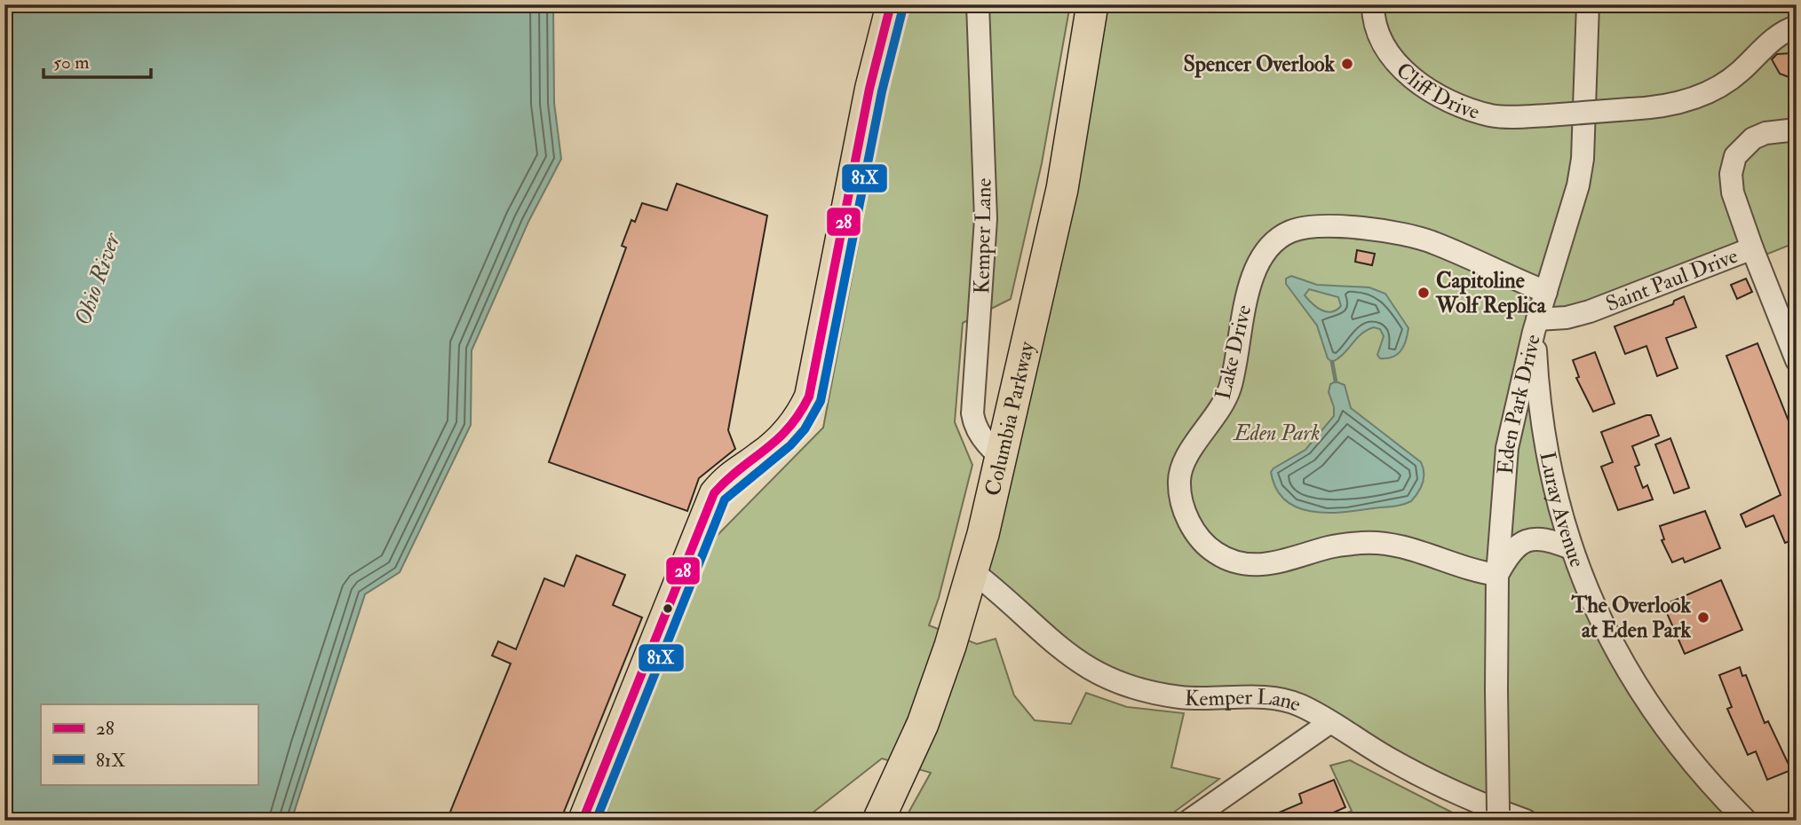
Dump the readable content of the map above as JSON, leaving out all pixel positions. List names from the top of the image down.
{
  "streets": {
    "highway": ["Columbia Parkway"],
    "street": [
      "Cliff Drive",
      "Kemper Lane",
      "Saint Paul Drive",
      "Lake Drive",
      "Eden Park Drive",
      "Luray Avenue"
    ]
  },
  "crossings": [
    ["Kemper Lane", "Columbia Parkway"],
    ["Saint Paul Drive", "Eden Park Drive"],
    ["Saint Paul Drive", "Luray Avenue"],
    ["Lake Drive", "Eden Park Drive"],
    ["Eden Park Drive", "Luray Avenue"]
  ],
  "water": ["Ohio River"],
  "parks": ["Eden Park"],
  "places": ["Spencer Overlook", "Capitoline Wolf Replica", "The Overlook at Eden Park"],
  "lines": ["transit line 28", "transit line 81X"],
  "legend": ["28", "81X"],
  "scale_bar": "50 m"
}
